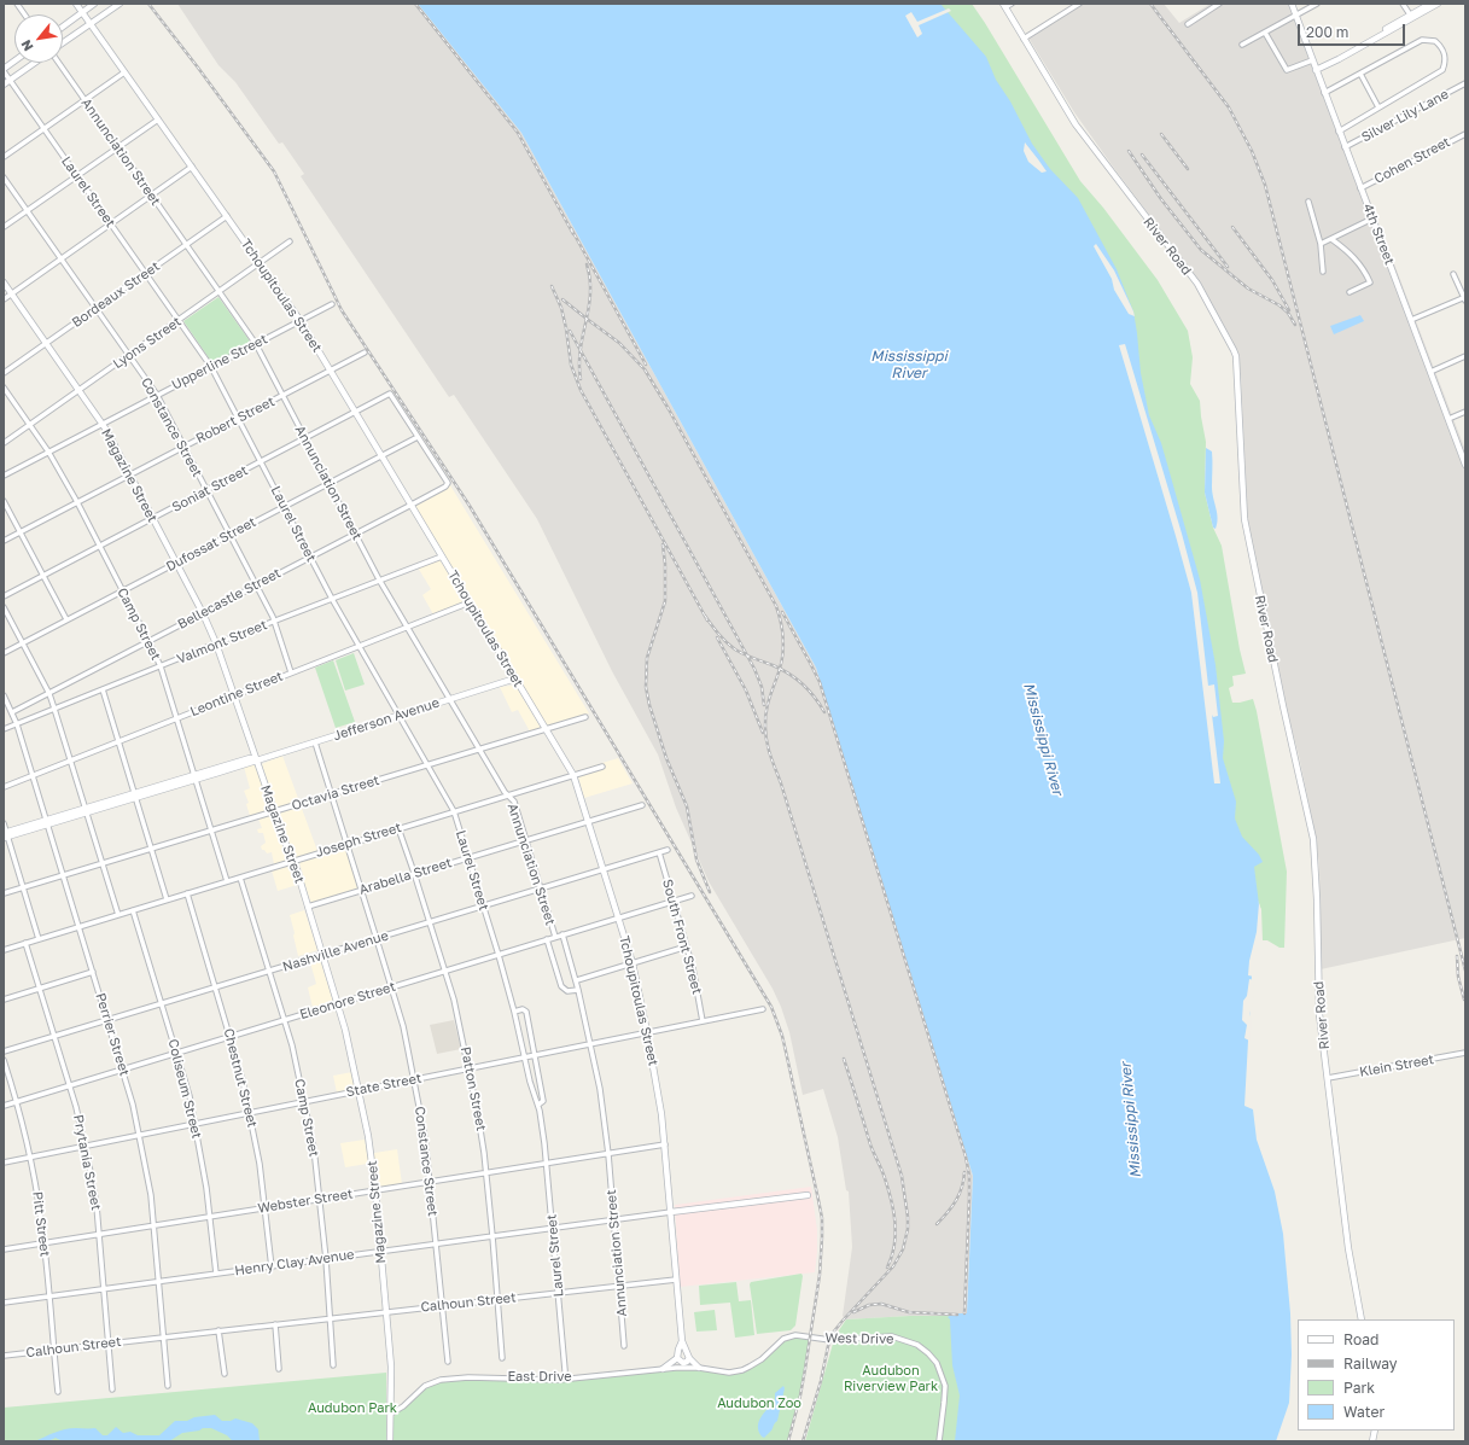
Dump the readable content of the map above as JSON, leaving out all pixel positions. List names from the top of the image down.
{
  "streets": {
    "street": [
      "Silver Lily Lane",
      "Annunciation Street",
      "Cohen Street",
      "Laurel Street",
      "4th Street",
      "River Road",
      "Bordeaux Street",
      "Tchoupitoulas Street",
      "Lyons Street",
      "Upperline Street",
      "Robert Street",
      "Constance Street",
      "Magazine Street",
      "Soniat Street",
      "Dufossat Street",
      "Bellecastle Street",
      "Camp Street",
      "Valmont Street",
      "Leontine Street",
      "Jefferson Avenue",
      "Octavia Street",
      "Joseph Street",
      "Arabella Street",
      "South Front Street",
      "Nashville Avenue",
      "Eleonore Street",
      "Perrier Street",
      "Klein Street",
      "Chestnut Street",
      "State Street",
      "Coliseum Street",
      "Patton Street",
      "Prytania Street",
      "Webster Street",
      "Pitt Street",
      "Henry Clay Avenue",
      "Calhoun Street",
      "West Drive",
      "East Drive"
    ]
  },
  "crossings": [
    ["Silver Lily Lane", "4th Street"],
    ["Annunciation Street", "Bordeaux Street"],
    ["Annunciation Street", "Lyons Street"],
    ["Annunciation Street", "Upperline Street"],
    ["Annunciation Street", "Robert Street"],
    ["Annunciation Street", "Soniat Street"],
    ["Annunciation Street", "Dufossat Street"],
    ["Annunciation Street", "Bellecastle Street"],
    ["Annunciation Street", "Valmont Street"],
    ["Annunciation Street", "Leontine Street"],
    ["Annunciation Street", "Jefferson Avenue"],
    ["Annunciation Street", "Octavia Street"],
    ["Annunciation Street", "Joseph Street"],
    ["Annunciation Street", "Arabella Street"],
    ["Annunciation Street", "Nashville Avenue"],
    ["Annunciation Street", "Eleonore Street"],
    ["Annunciation Street", "State Street"],
    ["Annunciation Street", "Webster Street"],
    ["Annunciation Street", "Henry Clay Avenue"],
    ["Annunciation Street", "Calhoun Street"],
    ["Cohen Street", "4th Street"],
    ["Laurel Street", "Bordeaux Street"],
    ["Laurel Street", "Lyons Street"],
    ["Laurel Street", "Upperline Street"],
    ["Laurel Street", "Robert Street"],
    ["Laurel Street", "Soniat Street"],
    ["Laurel Street", "Dufossat Street"],
    ["Laurel Street", "Bellecastle Street"],
    ["Laurel Street", "Valmont Street"],
    ["Laurel Street", "Leontine Street"],
    ["Laurel Street", "Jefferson Avenue"],
    ["Laurel Street", "Octavia Street"],
    ["Laurel Street", "Joseph Street"],
    ["Laurel Street", "Arabella Street"],
    ["Laurel Street", "Nashville Avenue"],
    ["Laurel Street", "Eleonore Street"],
    ["Laurel Street", "State Street"],
    ["Laurel Street", "Webster Street"],
    ["Laurel Street", "Henry Clay Avenue"],
    ["Laurel Street", "Calhoun Street"],
    ["Laurel Street", "East Drive"],
    ["River Road", "Klein Street"],
    ["Bordeaux Street", "Tchoupitoulas Street"],
    ["Bordeaux Street", "Constance Street"],
    ["Bordeaux Street", "Magazine Street"],
    ["Tchoupitoulas Street", "Lyons Street"],
    ["Tchoupitoulas Street", "Upperline Street"],
    ["Tchoupitoulas Street", "Robert Street"],
    ["Tchoupitoulas Street", "Soniat Street"],
    ["Tchoupitoulas Street", "Dufossat Street"],
    ["Tchoupitoulas Street", "Bellecastle Street"],
    ["Tchoupitoulas Street", "Valmont Street"],
    ["Tchoupitoulas Street", "Leontine Street"],
    ["Tchoupitoulas Street", "Jefferson Avenue"],
    ["Tchoupitoulas Street", "Octavia Street"],
    ["Tchoupitoulas Street", "Joseph Street"],
    ["Tchoupitoulas Street", "Arabella Street"],
    ["Tchoupitoulas Street", "Nashville Avenue"],
    ["Tchoupitoulas Street", "Eleonore Street"],
    ["Tchoupitoulas Street", "State Street"],
    ["Tchoupitoulas Street", "Webster Street"],
    ["Tchoupitoulas Street", "Henry Clay Avenue"],
    ["Tchoupitoulas Street", "Calhoun Street"],
    ["Tchoupitoulas Street", "West Drive"],
    ["Tchoupitoulas Street", "East Drive"],
    ["Lyons Street", "Constance Street"],
    ["Lyons Street", "Magazine Street"],
    ["Lyons Street", "Camp Street"],
    ["Upperline Street", "Constance Street"],
    ["Upperline Street", "Magazine Street"],
    ["Upperline Street", "Camp Street"],
    ["Robert Street", "Constance Street"],
    ["Robert Street", "Magazine Street"],
    ["Robert Street", "Camp Street"],
    ["Constance Street", "Soniat Street"],
    ["Constance Street", "Dufossat Street"],
    ["Constance Street", "Bellecastle Street"],
    ["Constance Street", "Valmont Street"],
    ["Constance Street", "Leontine Street"],
    ["Constance Street", "Jefferson Avenue"],
    ["Constance Street", "Octavia Street"],
    ["Constance Street", "Joseph Street"],
    ["Constance Street", "Arabella Street"],
    ["Constance Street", "Nashville Avenue"],
    ["Constance Street", "Eleonore Street"],
    ["Constance Street", "State Street"],
    ["Constance Street", "Webster Street"],
    ["Constance Street", "Henry Clay Avenue"],
    ["Constance Street", "Calhoun Street"],
    ["Magazine Street", "Soniat Street"],
    ["Magazine Street", "Dufossat Street"],
    ["Magazine Street", "Bellecastle Street"],
    ["Magazine Street", "Valmont Street"],
    ["Magazine Street", "Leontine Street"],
    ["Magazine Street", "Jefferson Avenue"],
    ["Magazine Street", "Octavia Street"],
    ["Magazine Street", "Joseph Street"],
    ["Magazine Street", "Arabella Street"],
    ["Magazine Street", "Nashville Avenue"],
    ["Magazine Street", "Eleonore Street"],
    ["Magazine Street", "State Street"],
    ["Magazine Street", "Webster Street"],
    ["Magazine Street", "Henry Clay Avenue"],
    ["Magazine Street", "Calhoun Street"],
    ["Magazine Street", "East Drive"],
    ["Soniat Street", "Dufossat Street"],
    ["Soniat Street", "Bellecastle Street"],
    ["Soniat Street", "Camp Street"],
    ["Dufossat Street", "Bellecastle Street"],
    ["Dufossat Street", "Camp Street"],
    ["Bellecastle Street", "Camp Street"],
    ["Bellecastle Street", "Perrier Street"],
    ["Camp Street", "Valmont Street"],
    ["Camp Street", "Leontine Street"],
    ["Camp Street", "Jefferson Avenue"],
    ["Camp Street", "Octavia Street"],
    ["Camp Street", "Joseph Street"],
    ["Camp Street", "Nashville Avenue"],
    ["Camp Street", "Eleonore Street"],
    ["Camp Street", "State Street"],
    ["Camp Street", "Webster Street"],
    ["Camp Street", "Henry Clay Avenue"],
    ["Camp Street", "Calhoun Street"],
    ["Valmont Street", "Perrier Street"],
    ["Leontine Street", "Perrier Street"],
    ["Jefferson Avenue", "Perrier Street"],
    ["Octavia Street", "Perrier Street"],
    ["Joseph Street", "Perrier Street"],
    ["Joseph Street", "Chestnut Street"],
    ["Joseph Street", "Coliseum Street"],
    ["Joseph Street", "Patton Street"],
    ["Joseph Street", "Prytania Street"],
    ["Arabella Street", "Patton Street"],
    ["South Front Street", "Nashville Avenue"],
    ["South Front Street", "Eleonore Street"],
    ["South Front Street", "State Street"],
    ["Nashville Avenue", "Perrier Street"],
    ["Nashville Avenue", "Chestnut Street"],
    ["Nashville Avenue", "Coliseum Street"],
    ["Nashville Avenue", "Patton Street"],
    ["Nashville Avenue", "Prytania Street"],
    ["Eleonore Street", "Perrier Street"],
    ["Eleonore Street", "Chestnut Street"],
    ["Eleonore Street", "Coliseum Street"],
    ["Eleonore Street", "Patton Street"],
    ["Eleonore Street", "Prytania Street"],
    ["Eleonore Street", "Pitt Street"],
    ["Perrier Street", "State Street"],
    ["Perrier Street", "Webster Street"],
    ["Perrier Street", "Henry Clay Avenue"],
    ["Perrier Street", "Calhoun Street"],
    ["Chestnut Street", "State Street"],
    ["Chestnut Street", "Webster Street"],
    ["Chestnut Street", "Henry Clay Avenue"],
    ["State Street", "Coliseum Street"],
    ["State Street", "Patton Street"],
    ["State Street", "Prytania Street"],
    ["State Street", "Pitt Street"],
    ["Coliseum Street", "Webster Street"],
    ["Coliseum Street", "Henry Clay Avenue"],
    ["Patton Street", "Webster Street"],
    ["Patton Street", "Henry Clay Avenue"],
    ["Patton Street", "Calhoun Street"],
    ["Prytania Street", "Webster Street"],
    ["Prytania Street", "Henry Clay Avenue"],
    ["Prytania Street", "Calhoun Street"],
    ["Webster Street", "Pitt Street"],
    ["Pitt Street", "Henry Clay Avenue"],
    ["Pitt Street", "Calhoun Street"],
    ["West Drive", "East Drive"]
  ],
  "water": ["Mississippi River"],
  "parks": ["Audubon Riverview Park", "Audubon Zoo", "Audubon Park"],
  "legend": [
    "Road",
    "Railway",
    "Park",
    "Water"
  ],
  "scale_bar": "200 m",
  "north": "bottom left"
}
